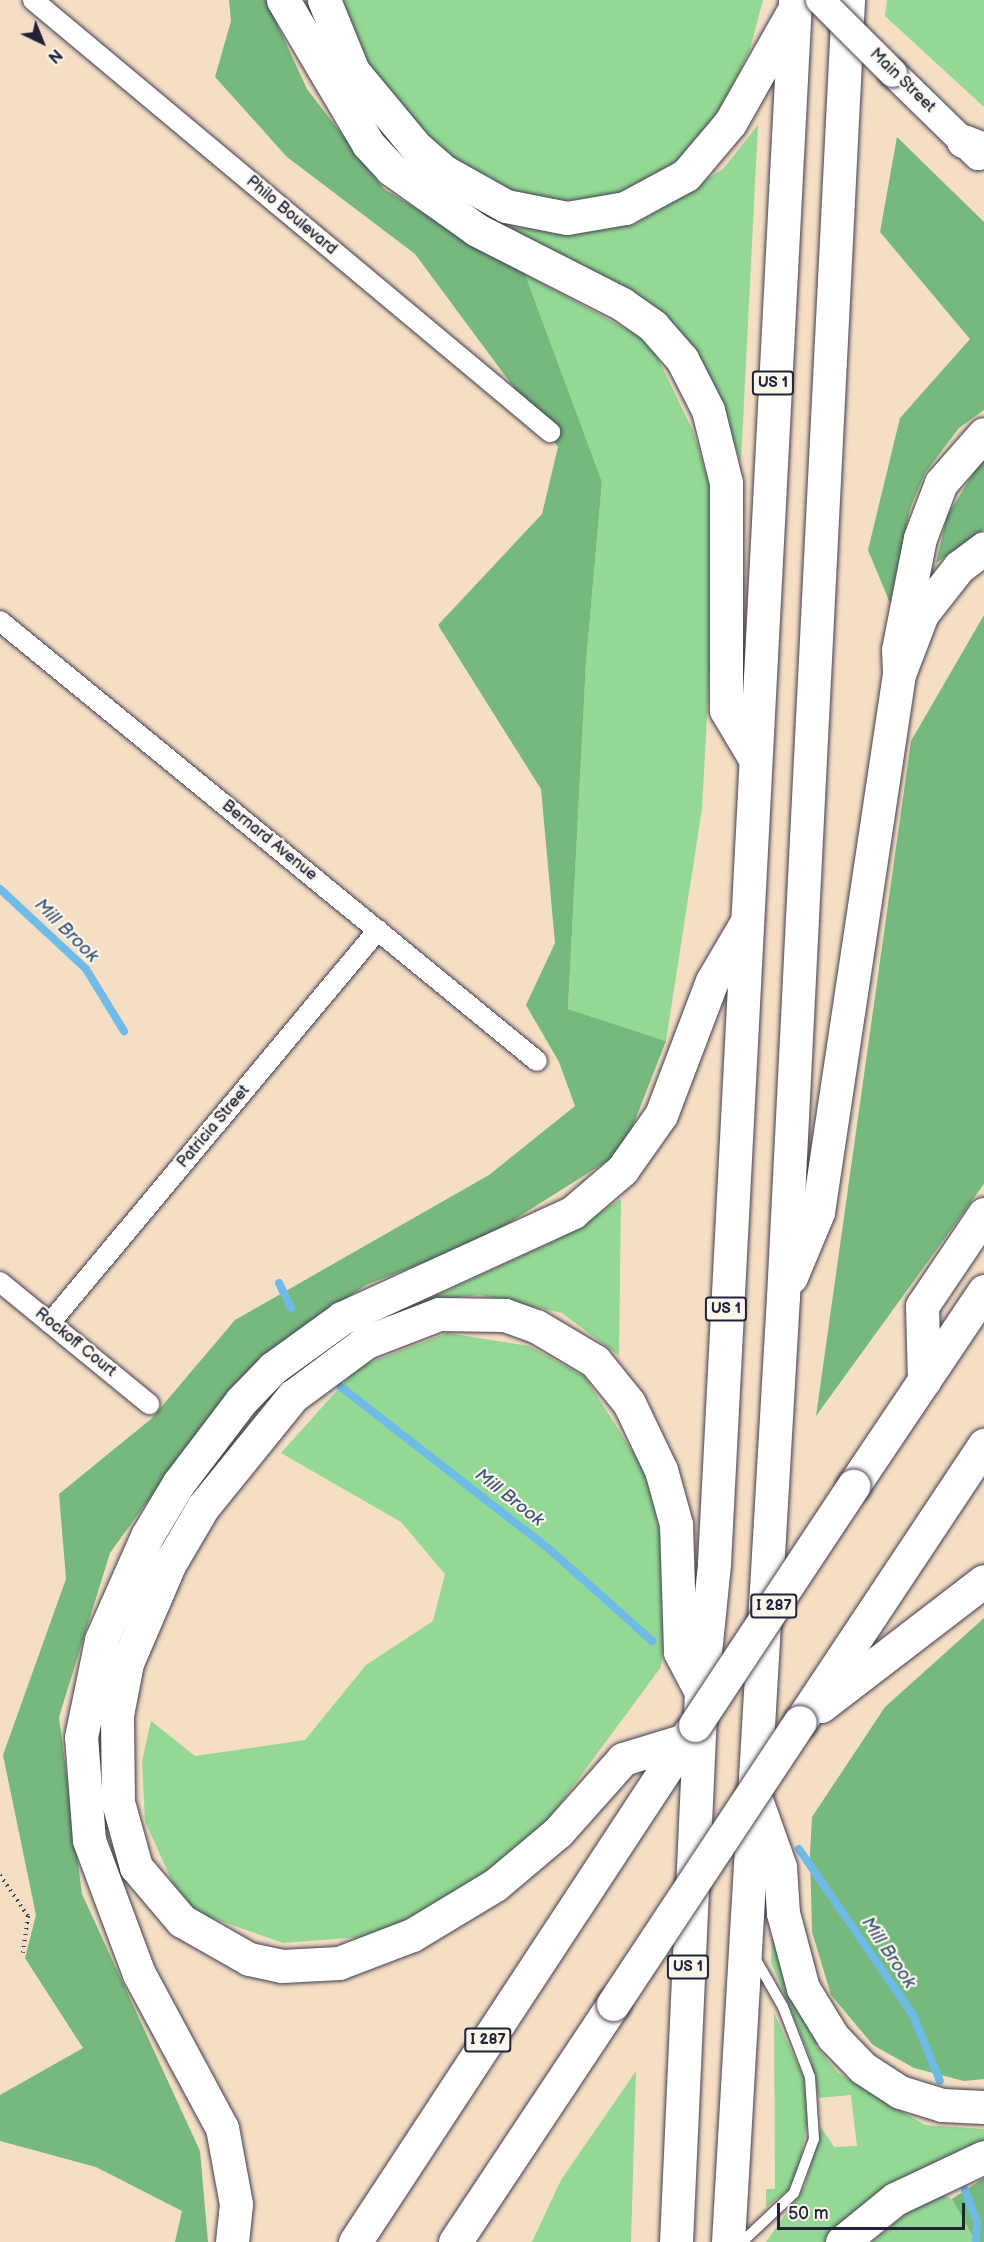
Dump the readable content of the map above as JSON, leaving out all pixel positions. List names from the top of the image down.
{
  "streets": {
    "highway": ["US 1", "I 287"],
    "main road": ["Main Street"],
    "street": [
      "Philo Boulevard",
      "Bernard Avenue",
      "Patricia Street",
      "Rockoff Court"
    ]
  },
  "crossings": [
    ["Main Street", "US 1"],
    ["Bernard Avenue", "Patricia Street"],
    ["Patricia Street", "Rockoff Court"]
  ],
  "water": ["Mill Brook"],
  "scale_bar": "50 m",
  "north": "bottom right"
}
